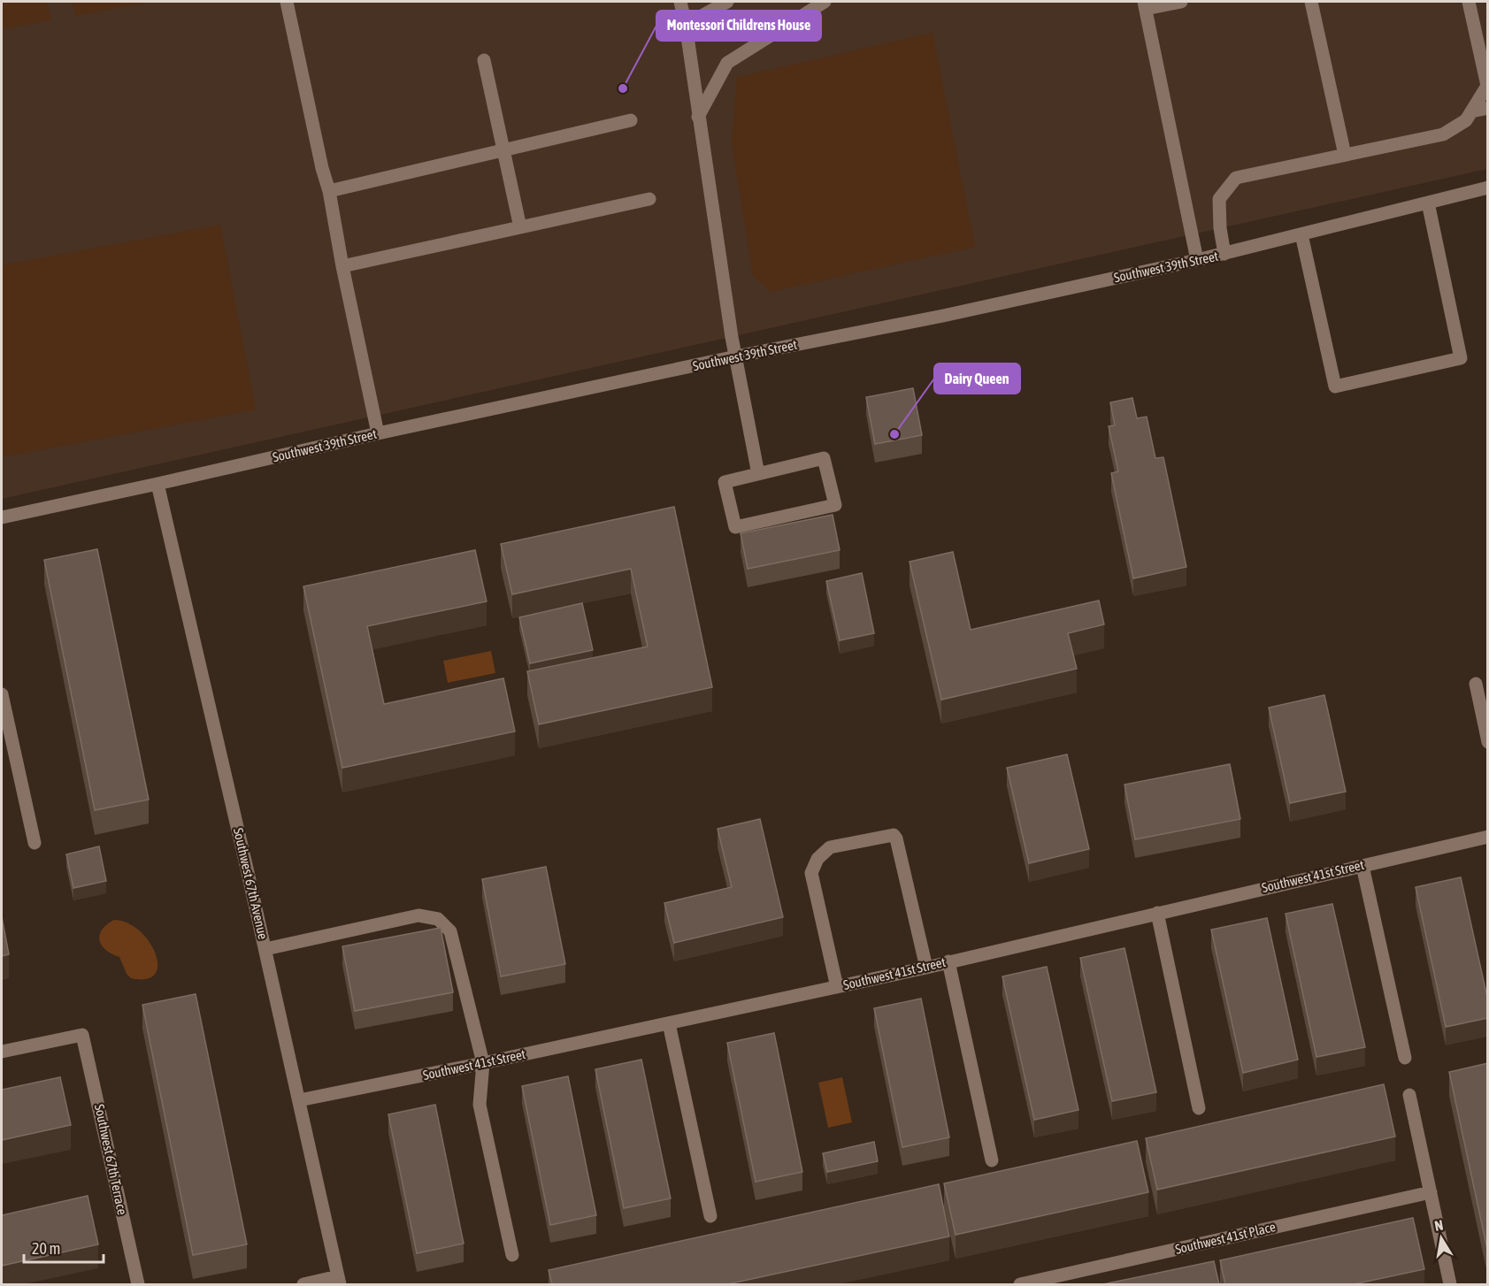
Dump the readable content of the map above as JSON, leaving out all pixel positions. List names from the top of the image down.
{
  "streets": {
    "street": [
      "Southwest 39th Street",
      "Southwest 41st Street",
      "Southwest 67th Avenue",
      "Southwest 67th Terrace",
      "Southwest 41st Place"
    ]
  },
  "crossings": [
    ["Southwest 39th Street", "Southwest 67th Avenue"],
    ["Southwest 41st Street", "Southwest 67th Avenue"]
  ],
  "places": ["Montessori Childrens House", "Dairy Queen"],
  "scale_bar": "20 m",
  "north": "top"
}
